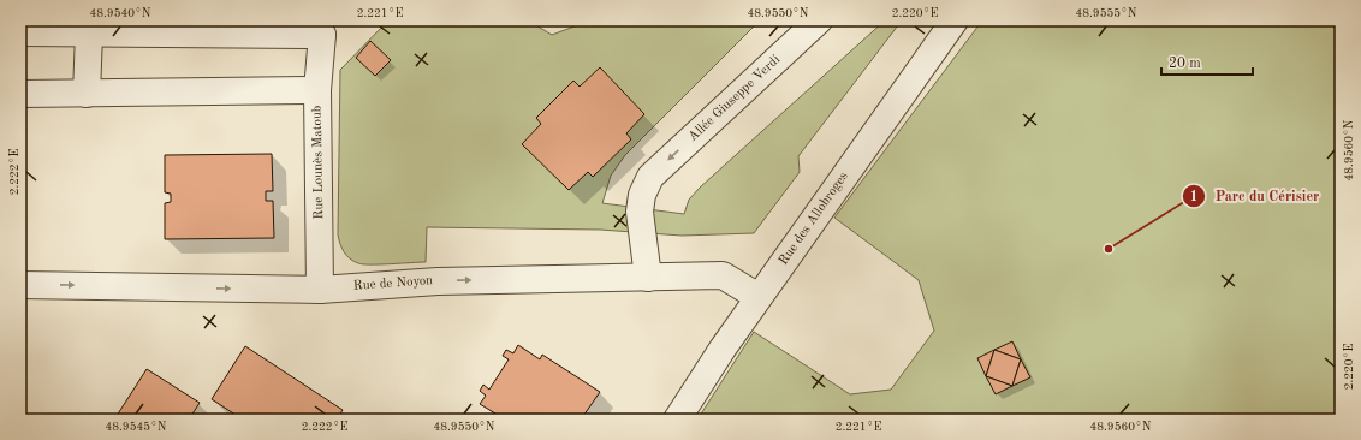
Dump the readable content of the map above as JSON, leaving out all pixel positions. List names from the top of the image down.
{
  "streets": {
    "street": [
      "Allée Giuseppe Verdi",
      "Rue Lounès Matoub",
      "Rue des Allobroges",
      "Rue de Noyon"
    ]
  },
  "crossings": [
    ["Allée Giuseppe Verdi", "Rue de Noyon"],
    ["Rue Lounès Matoub", "Rue de Noyon"],
    ["Rue des Allobroges", "Rue de Noyon"]
  ],
  "one_way": ["Allée Giuseppe Verdi"],
  "places": ["Parc du Cérisier"],
  "scale_bar": "20 m",
  "coordinates": [
    "48.9540°N",
    "2.221°E",
    "48.9550°N",
    "2.220°E",
    "48.9555°N",
    "48.9560°N",
    "2.222°E",
    "48.9545°N"
  ]
}
